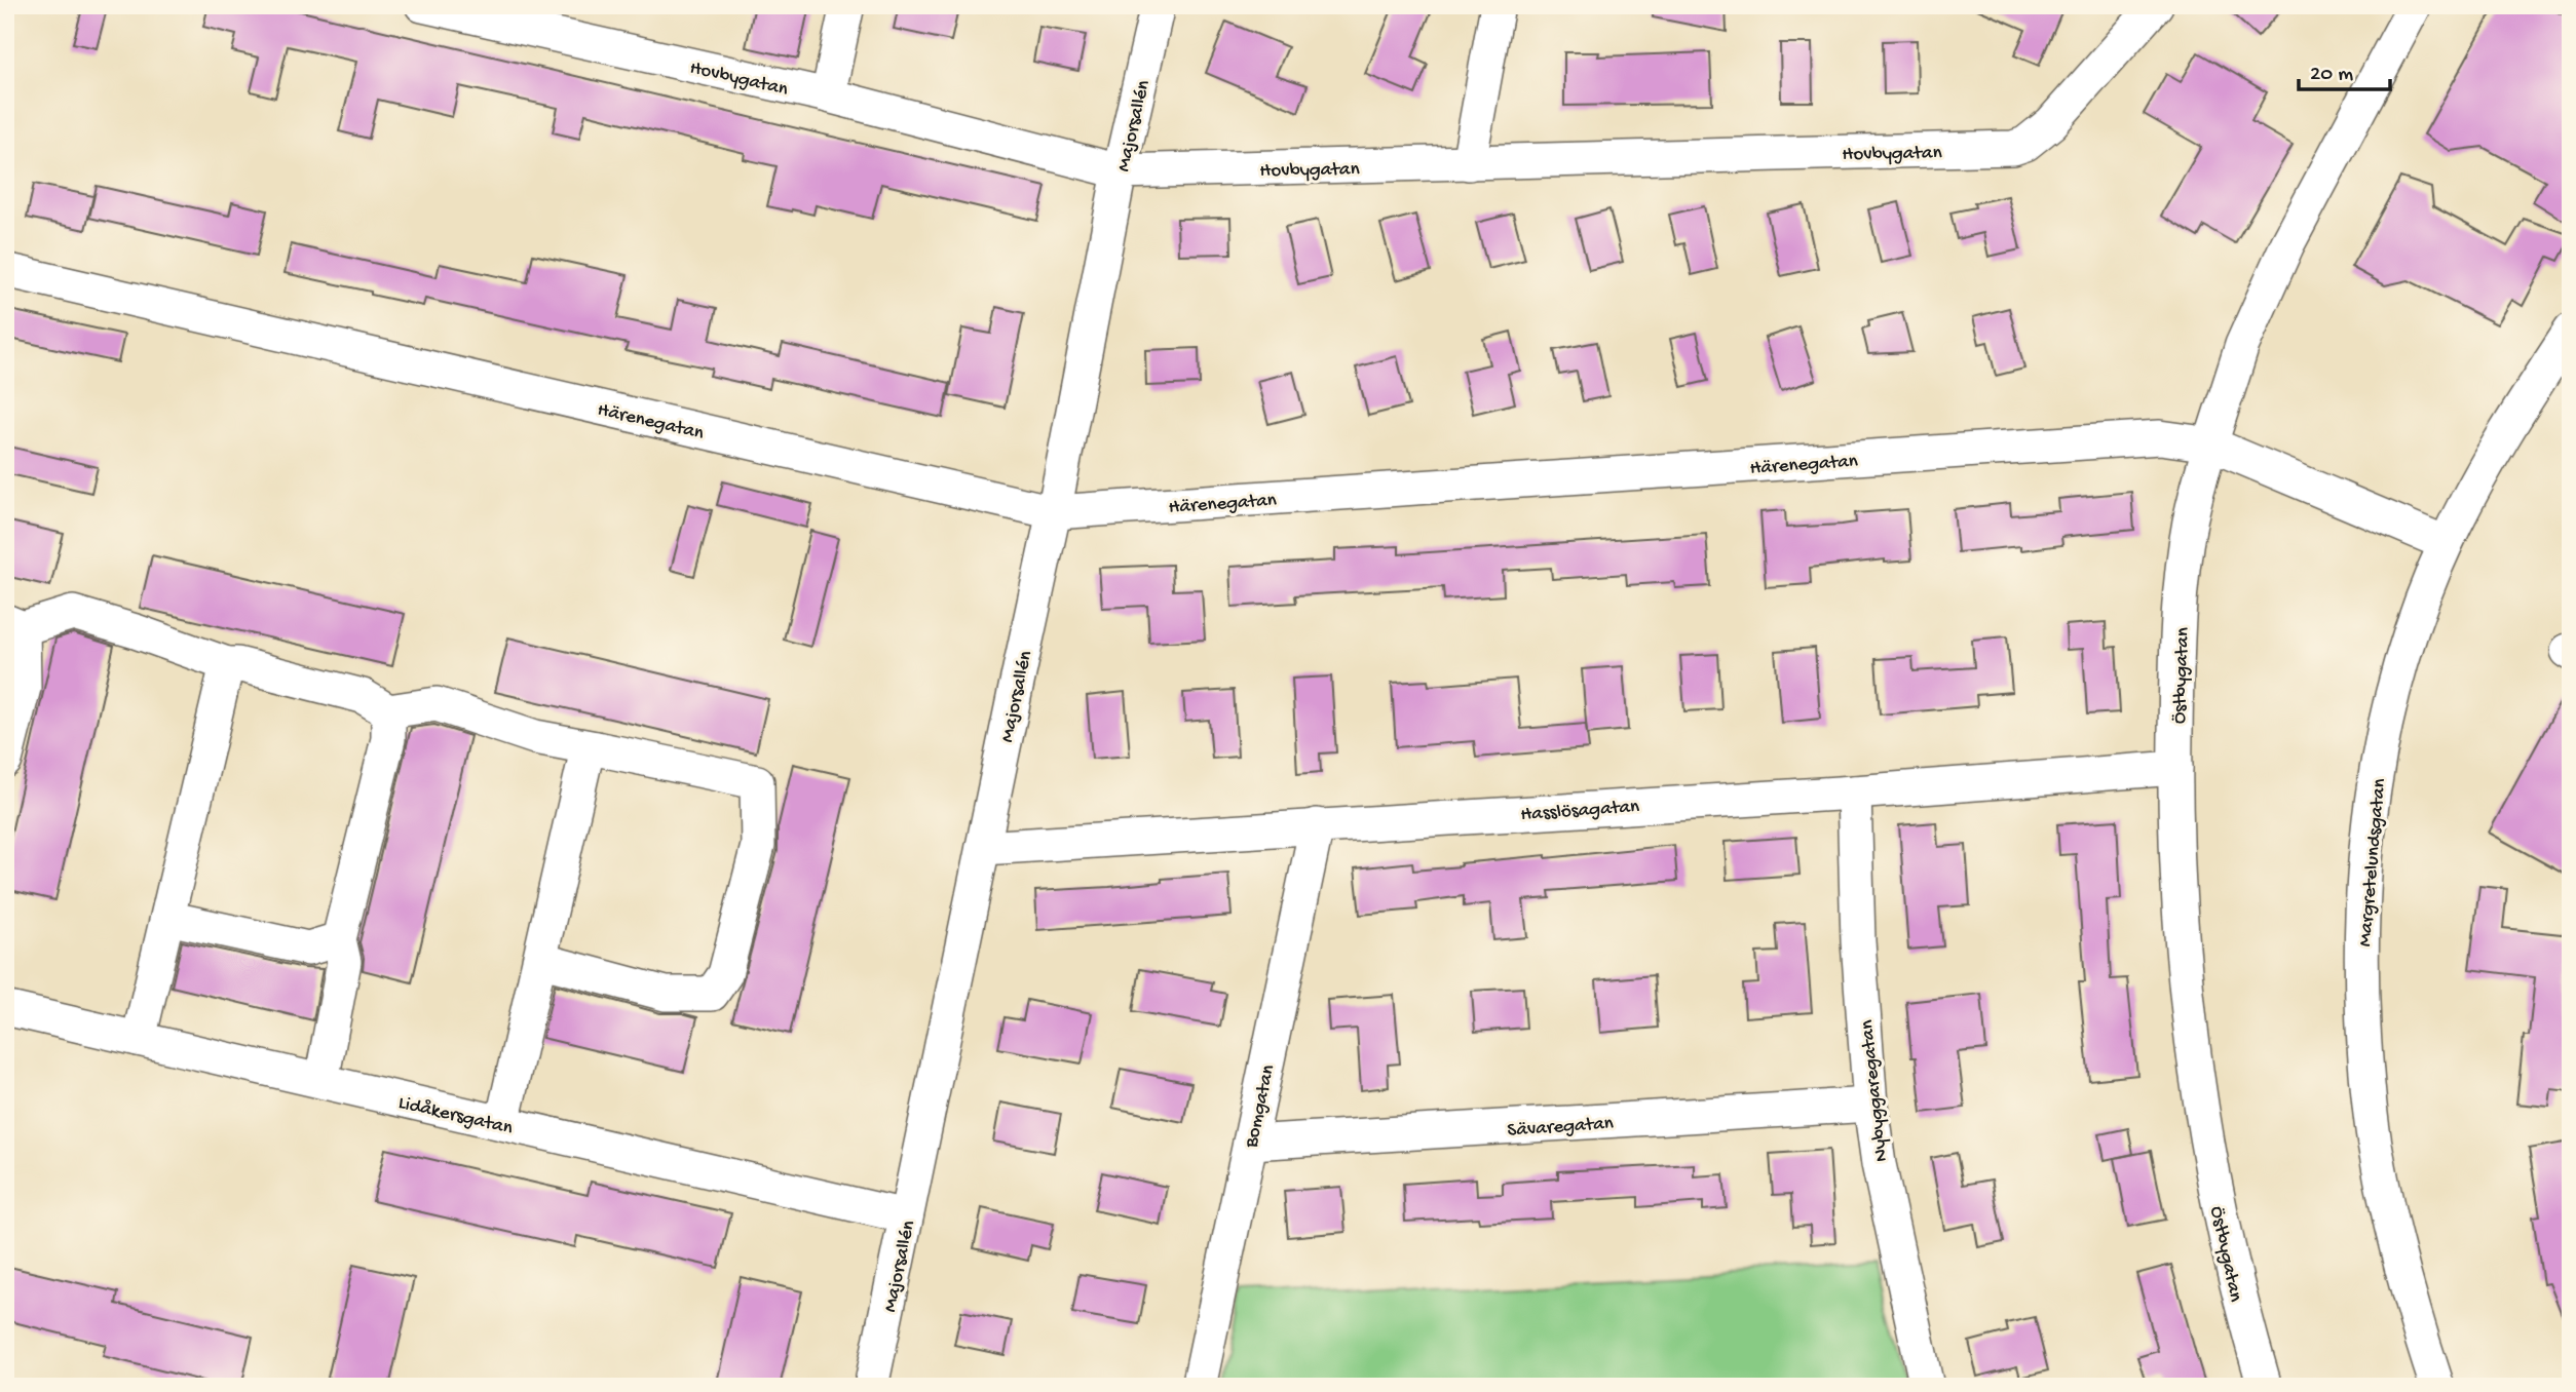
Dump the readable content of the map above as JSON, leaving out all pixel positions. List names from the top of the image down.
{
  "streets": {
    "street": [
      "Hovbygatan",
      "Majorsallén",
      "Härenegatan",
      "Östbygatan",
      "Hasslösagatan",
      "Margretelundsgatan",
      "Nybyggaregatan",
      "Bomgatan",
      "Lidåkersgatan",
      "Sävaregatan"
    ]
  },
  "crossings": [
    ["Hovbygatan", "Majorsallén"],
    ["Majorsallén", "Härenegatan"],
    ["Majorsallén", "Hasslösagatan"],
    ["Majorsallén", "Lidåkersgatan"],
    ["Härenegatan", "Östbygatan"],
    ["Härenegatan", "Margretelundsgatan"],
    ["Östbygatan", "Hasslösagatan"],
    ["Hasslösagatan", "Nybyggaregatan"],
    ["Hasslösagatan", "Bomgatan"],
    ["Nybyggaregatan", "Sävaregatan"],
    ["Bomgatan", "Sävaregatan"]
  ],
  "scale_bar": "20 m"
}
